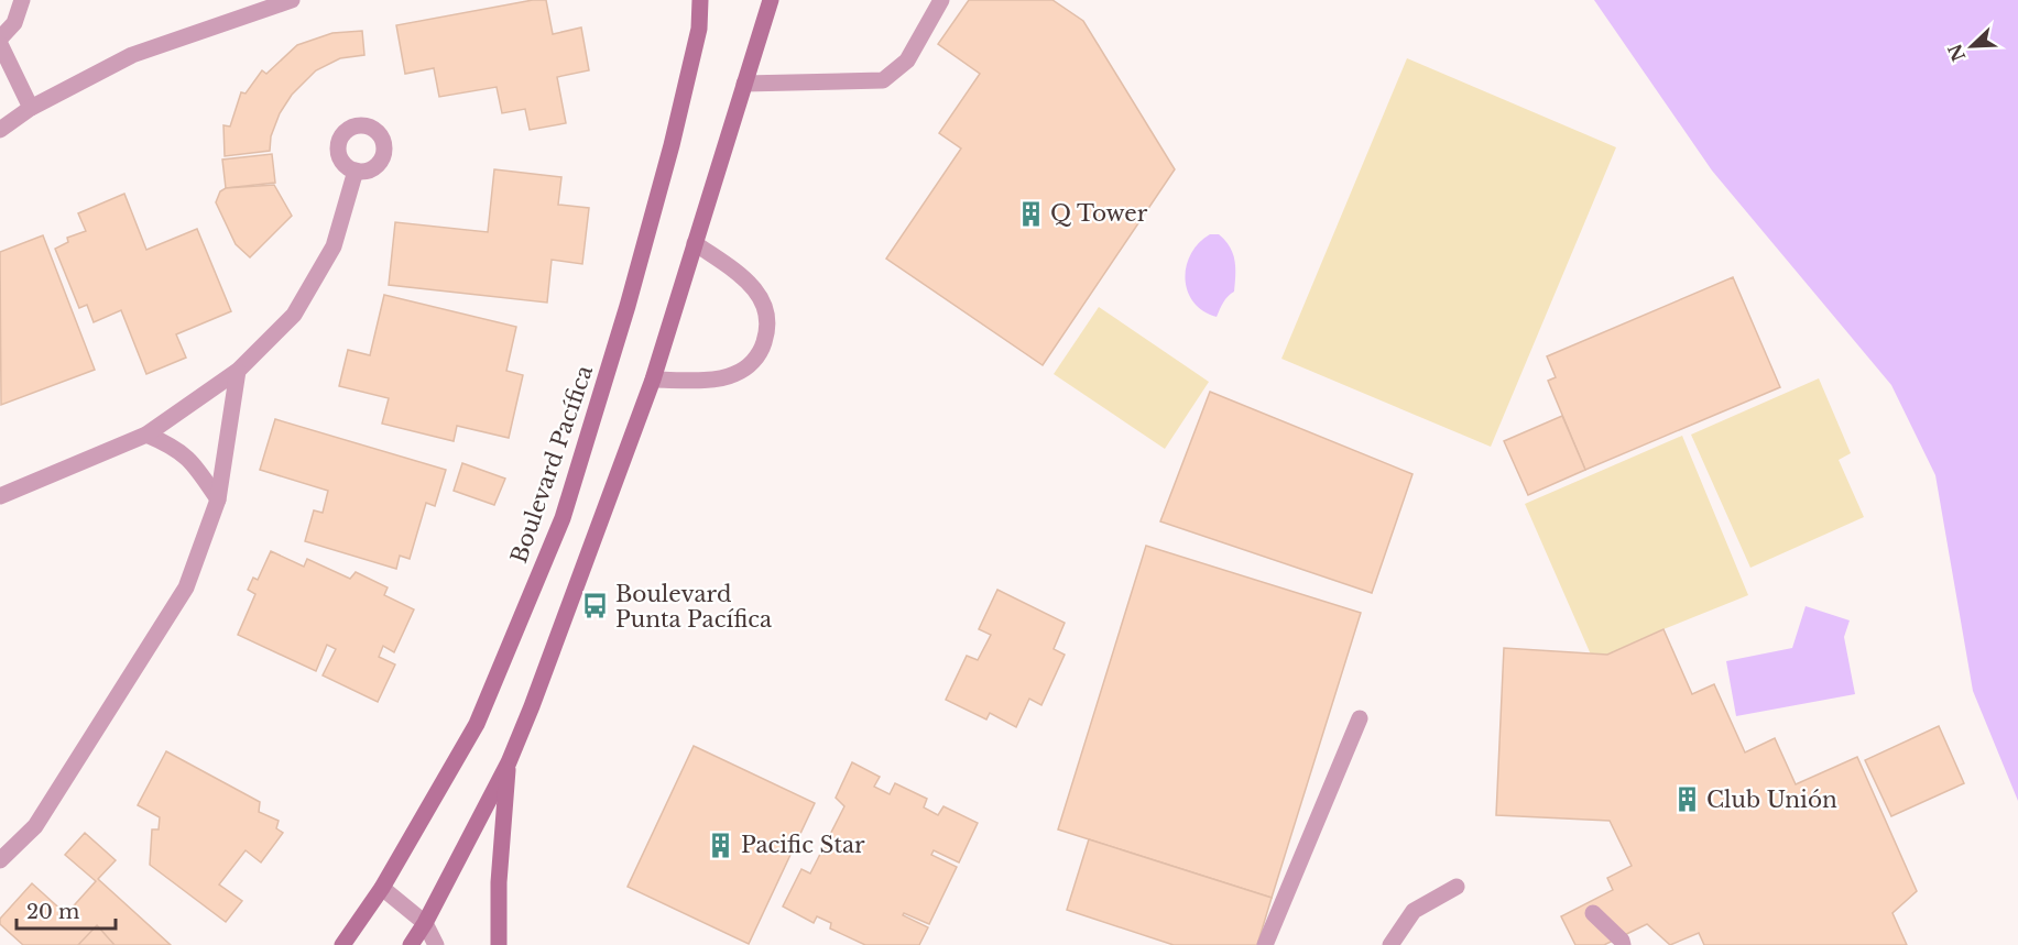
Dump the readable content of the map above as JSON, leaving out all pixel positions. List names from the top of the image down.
{
  "streets": {
    "street": ["Boulevard Pacífica"]
  },
  "places": {
    "building": ["Q Tower", "Club Unión", "Pacific Star"],
    "bus stop": ["Boulevard Punta Pacífica"]
  },
  "scale_bar": "20 m",
  "north": "bottom left"
}
